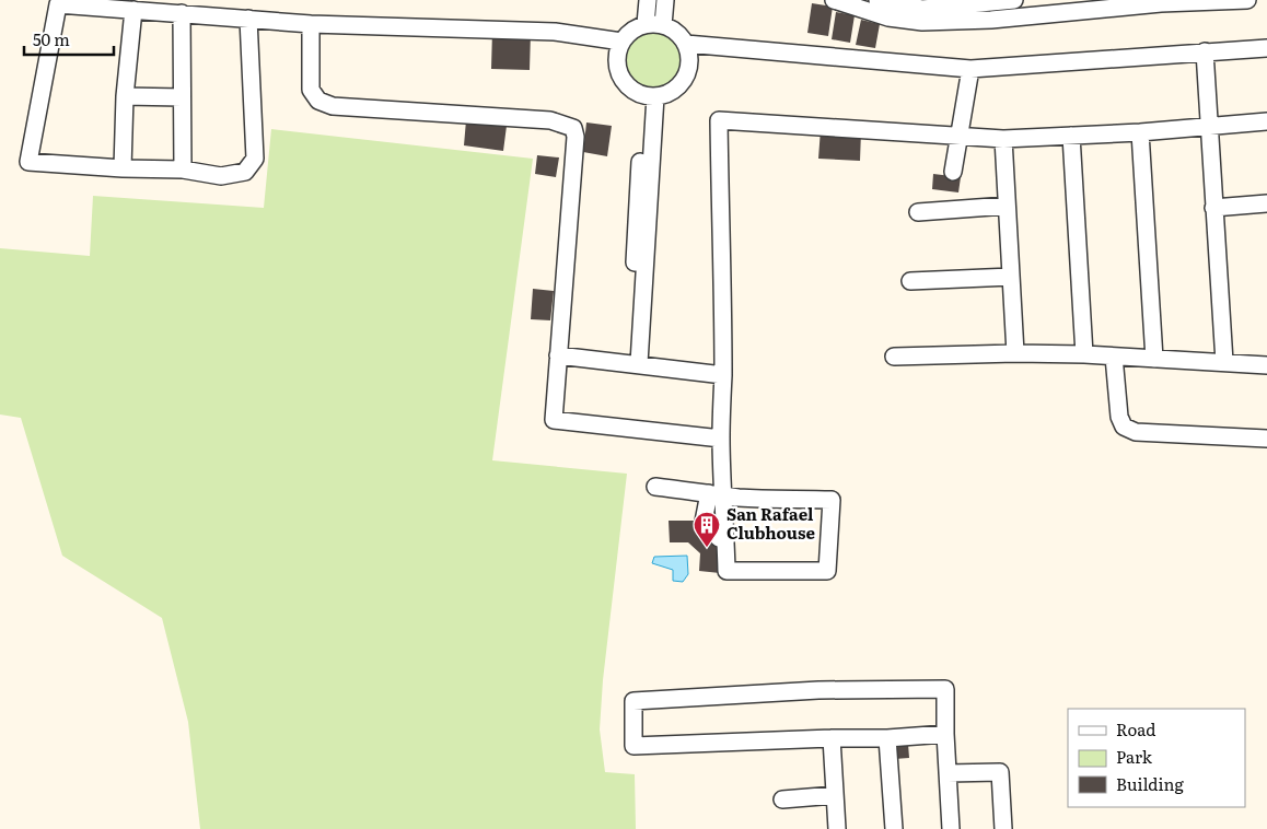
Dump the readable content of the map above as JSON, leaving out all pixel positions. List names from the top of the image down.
{
  "places": {
    "building": ["San Rafael Clubhouse"]
  },
  "legend": ["Road", "Park", "Building"],
  "scale_bar": "50 m"
}
